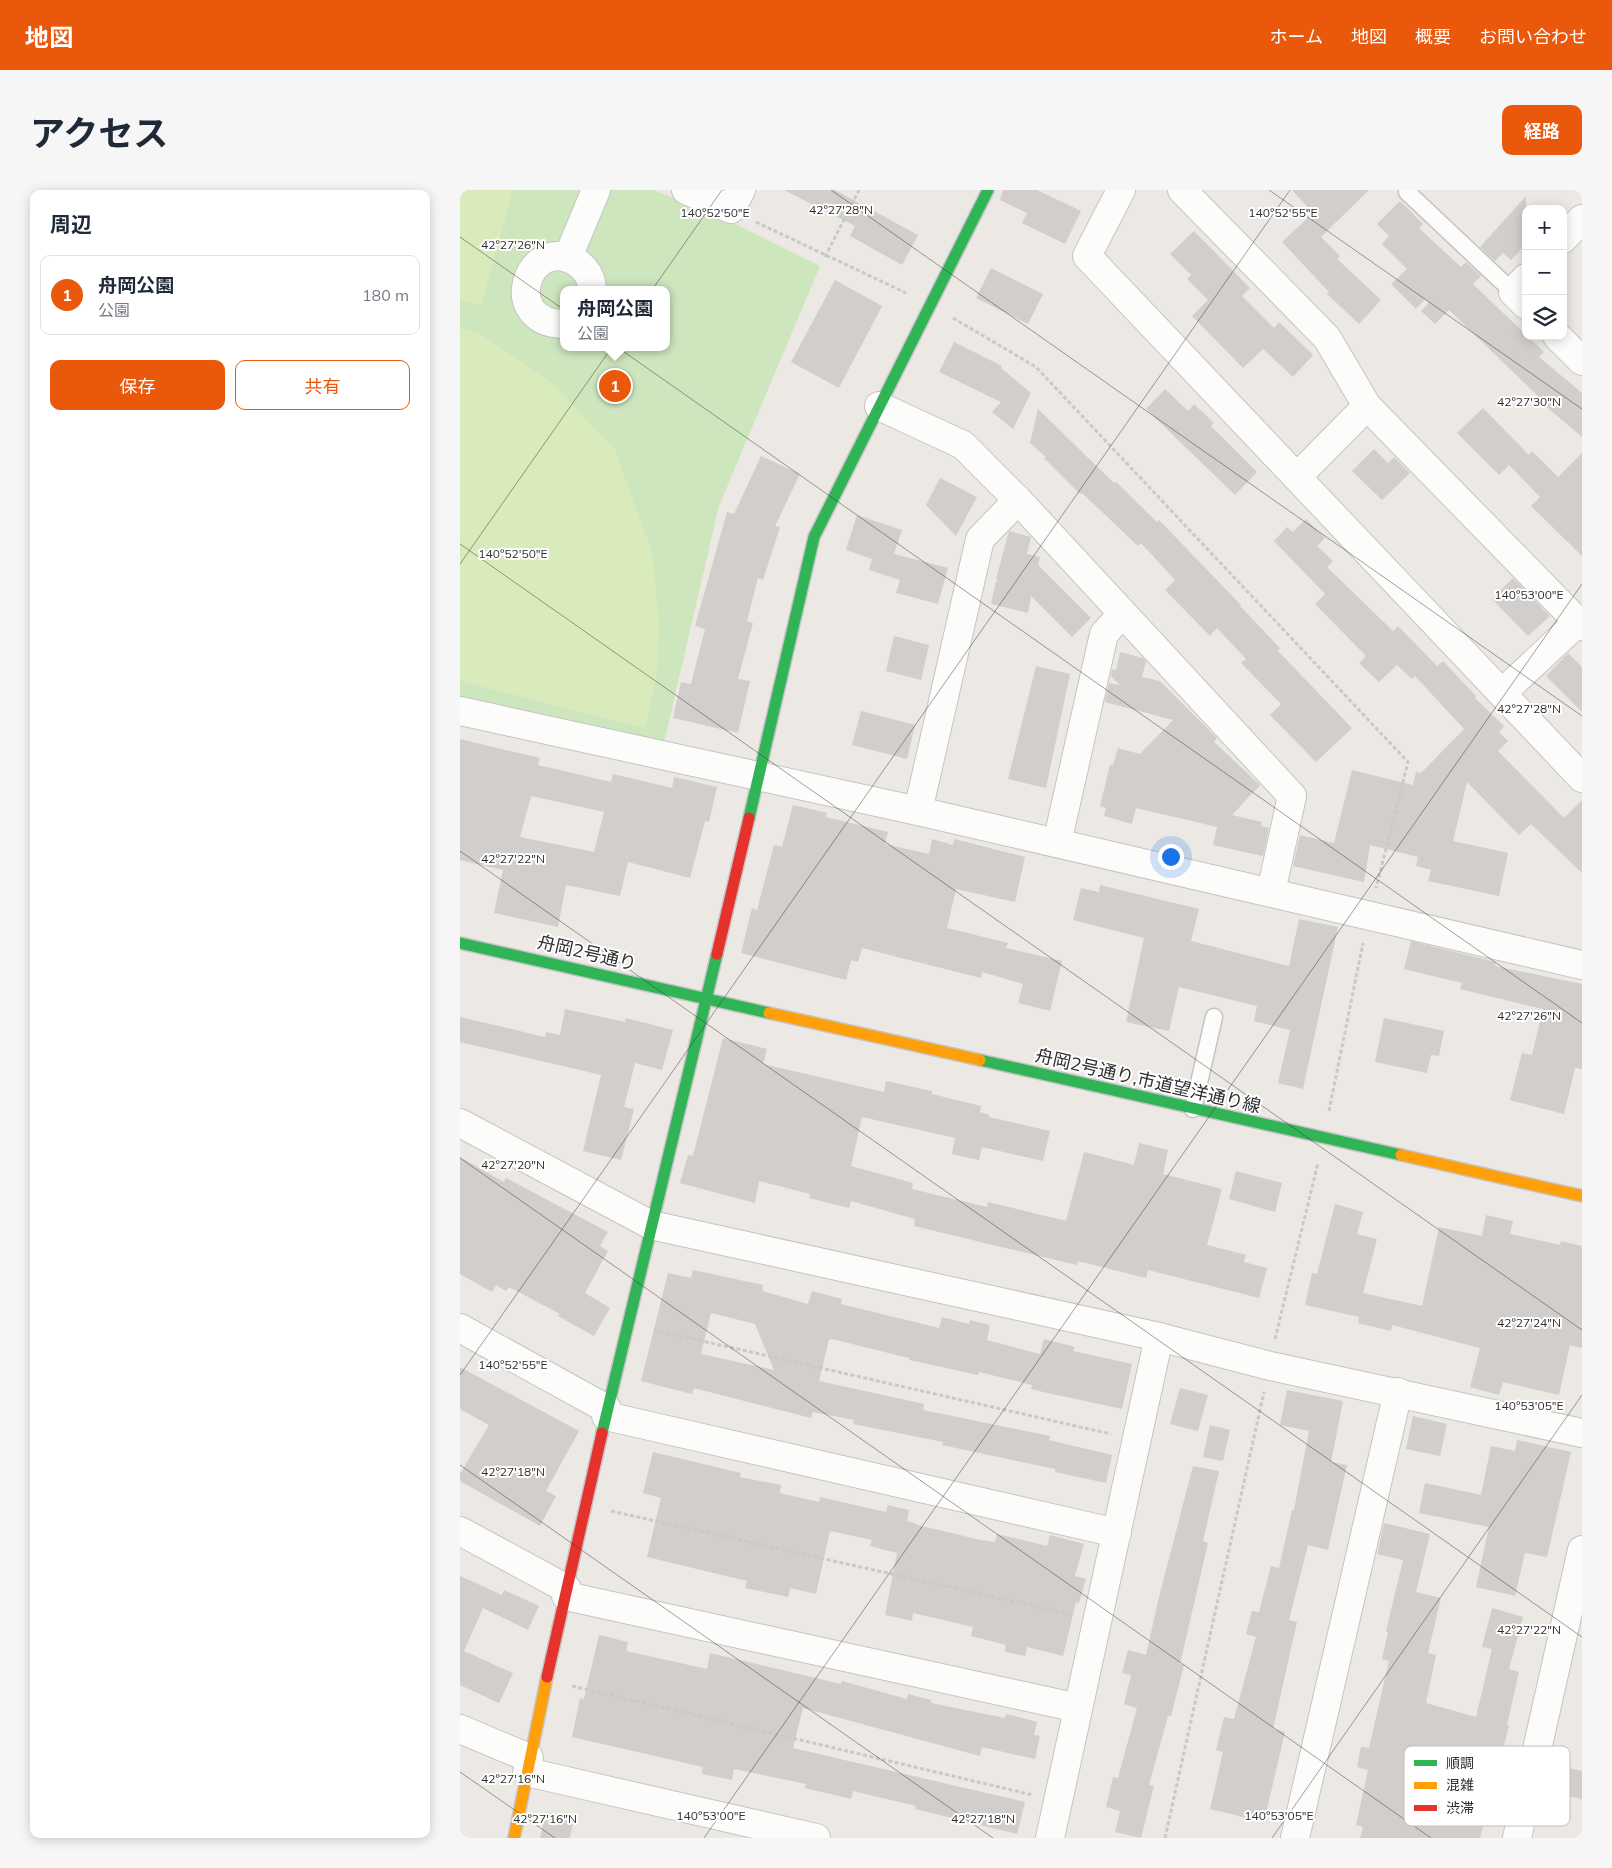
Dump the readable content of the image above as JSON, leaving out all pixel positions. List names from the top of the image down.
{
  "streets": {
    "street": ["舟岡2号通り", "舟岡2号通り,市道望洋通り線"]
  },
  "crossings": [
    ["舟岡2号通り", "舟岡2号通り,市道望洋通り線"]
  ],
  "legend": ["順調", "混雑", "渋滞"],
  "page": {
    "header": "地図",
    "nav": [
      "ホーム",
      "地図",
      "概要",
      "お問い合わせ"
    ],
    "title": "アクセス",
    "buttons": [
      "経路",
      ["保存", "共有"]
    ],
    "heading": "周辺",
    "map_buttons": ["+", "−"],
    "list": [
      {
        "mark": "1",
        "name": "舟岡公園",
        "note": "公園",
        "value": "180 m"
      }
    ],
    "popup": ["舟岡公園", "公園"],
    "pins": "1"
  },
  "coordinates": [
    "42°27'28\"N",
    "140°52'50\"E",
    "140°52'55\"E",
    "42°27'26\"N",
    "42°27'30\"N",
    "140°53'00\"E",
    "42°27'22\"N",
    "42°27'20\"N",
    "42°27'24\"N",
    "140°53'05\"E",
    "42°27'18\"N",
    "42°27'16\"N"
  ]
}
